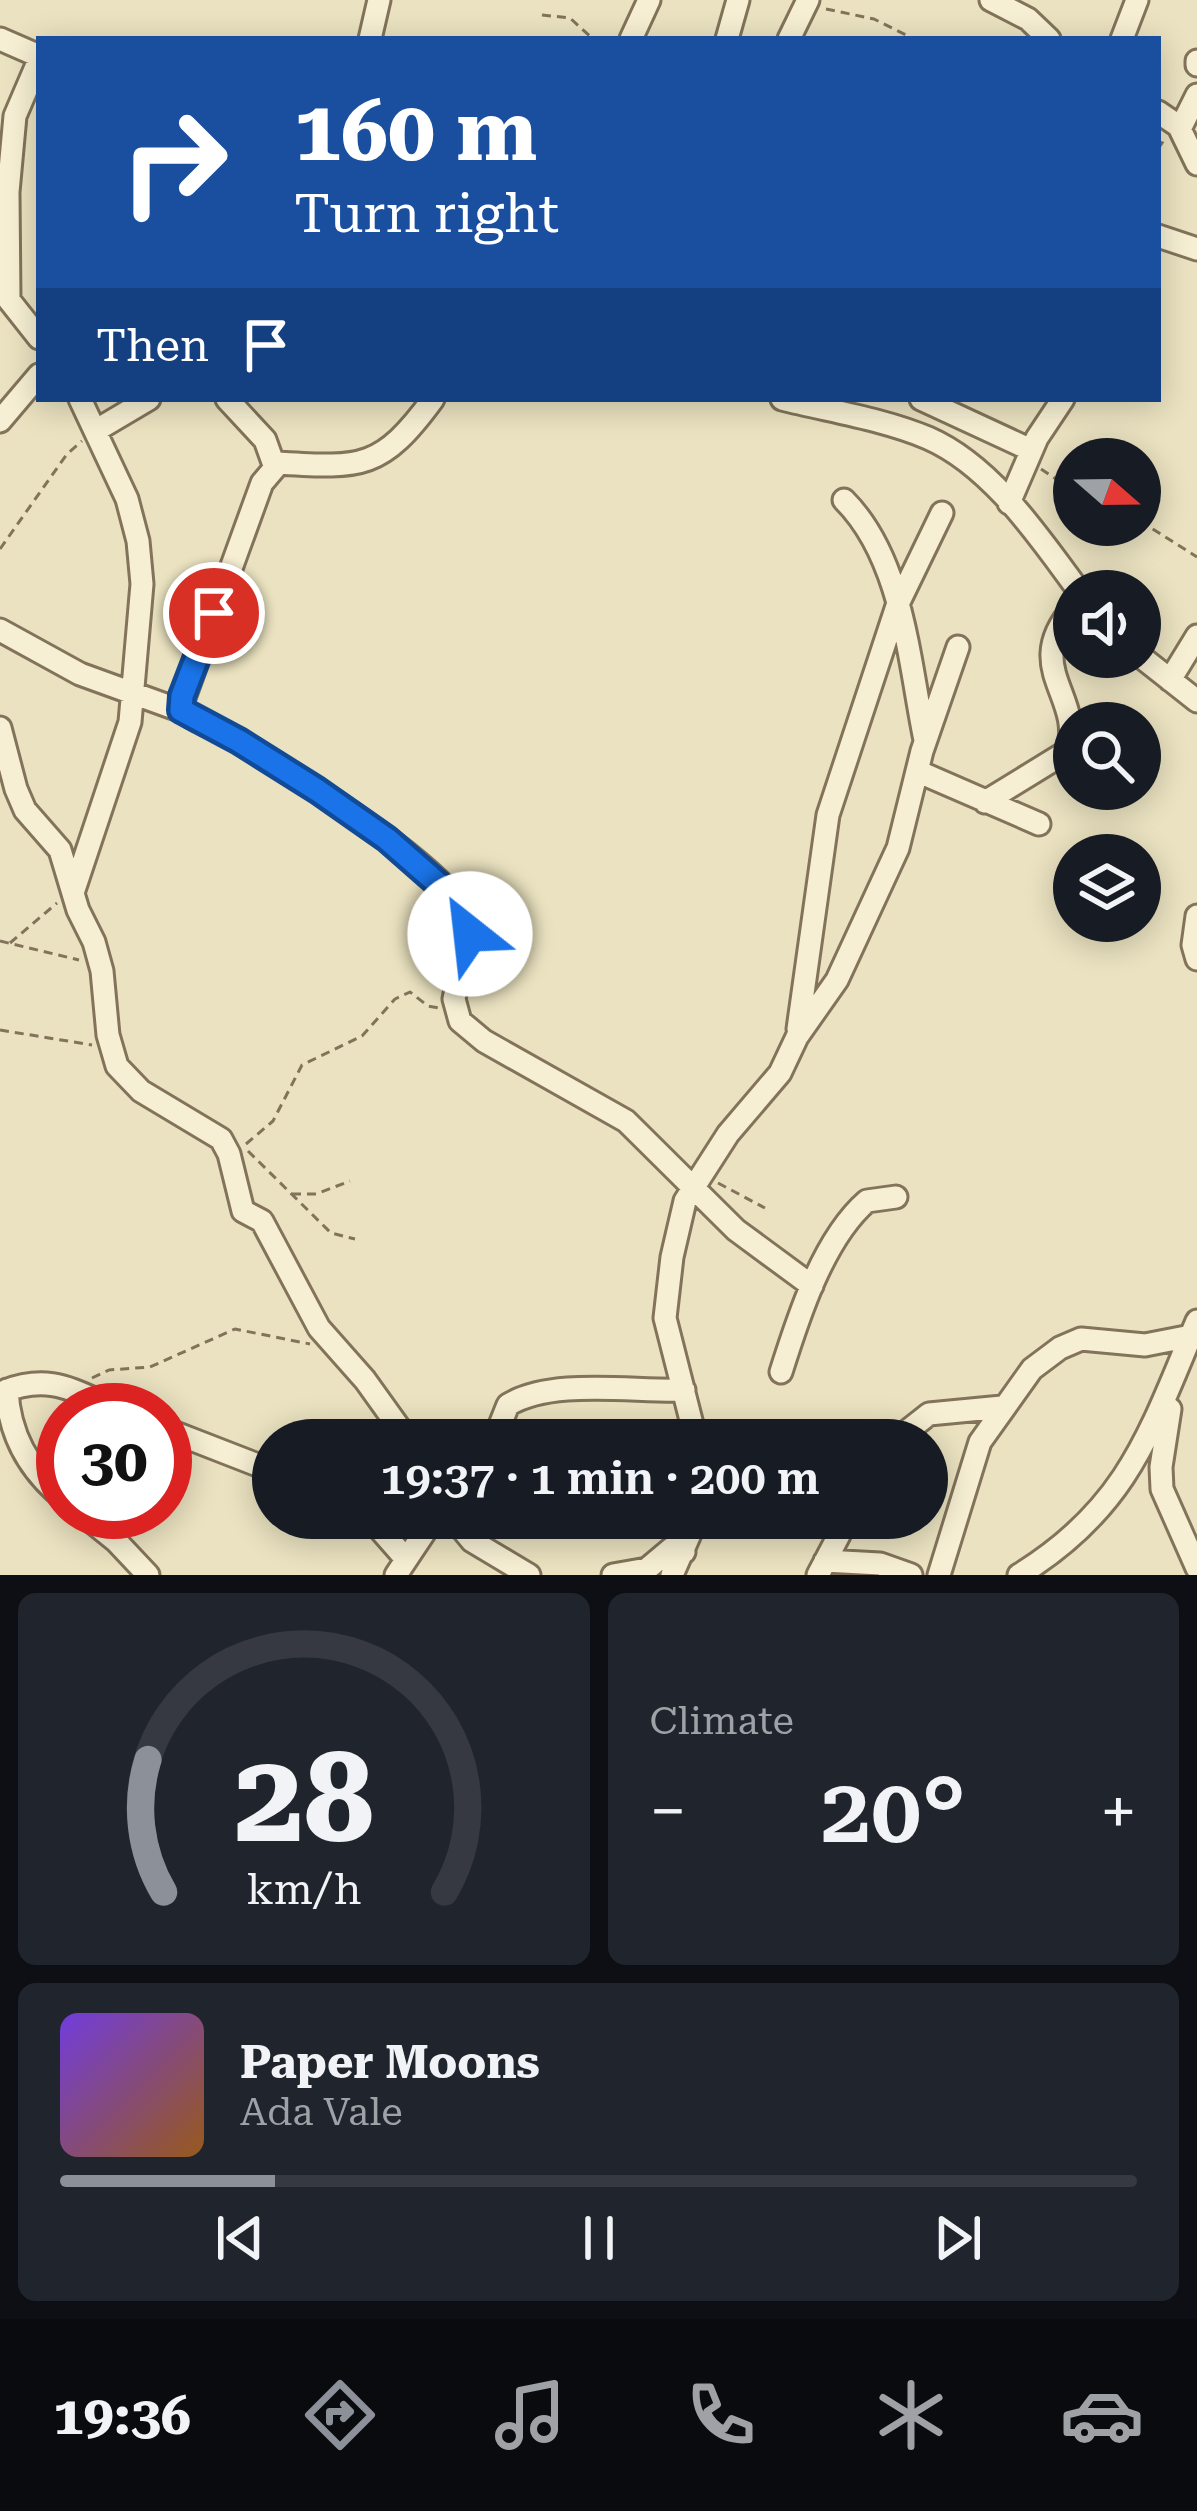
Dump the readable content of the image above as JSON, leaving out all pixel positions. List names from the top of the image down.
{
  "north": "right",
  "page": {
    "turn": ["160 m", "Turn right"],
    "then": "Then",
    "limit": "30",
    "trip": "19:37 · 1 min · 200 m",
    "tile": "Climate",
    "heat": ["−", "20°", "+"],
    "song": ["Paper Moons", "Ada Vale"],
    "tabs": "19:36",
    "gauge": ["28", "km/h"]
  }
}
